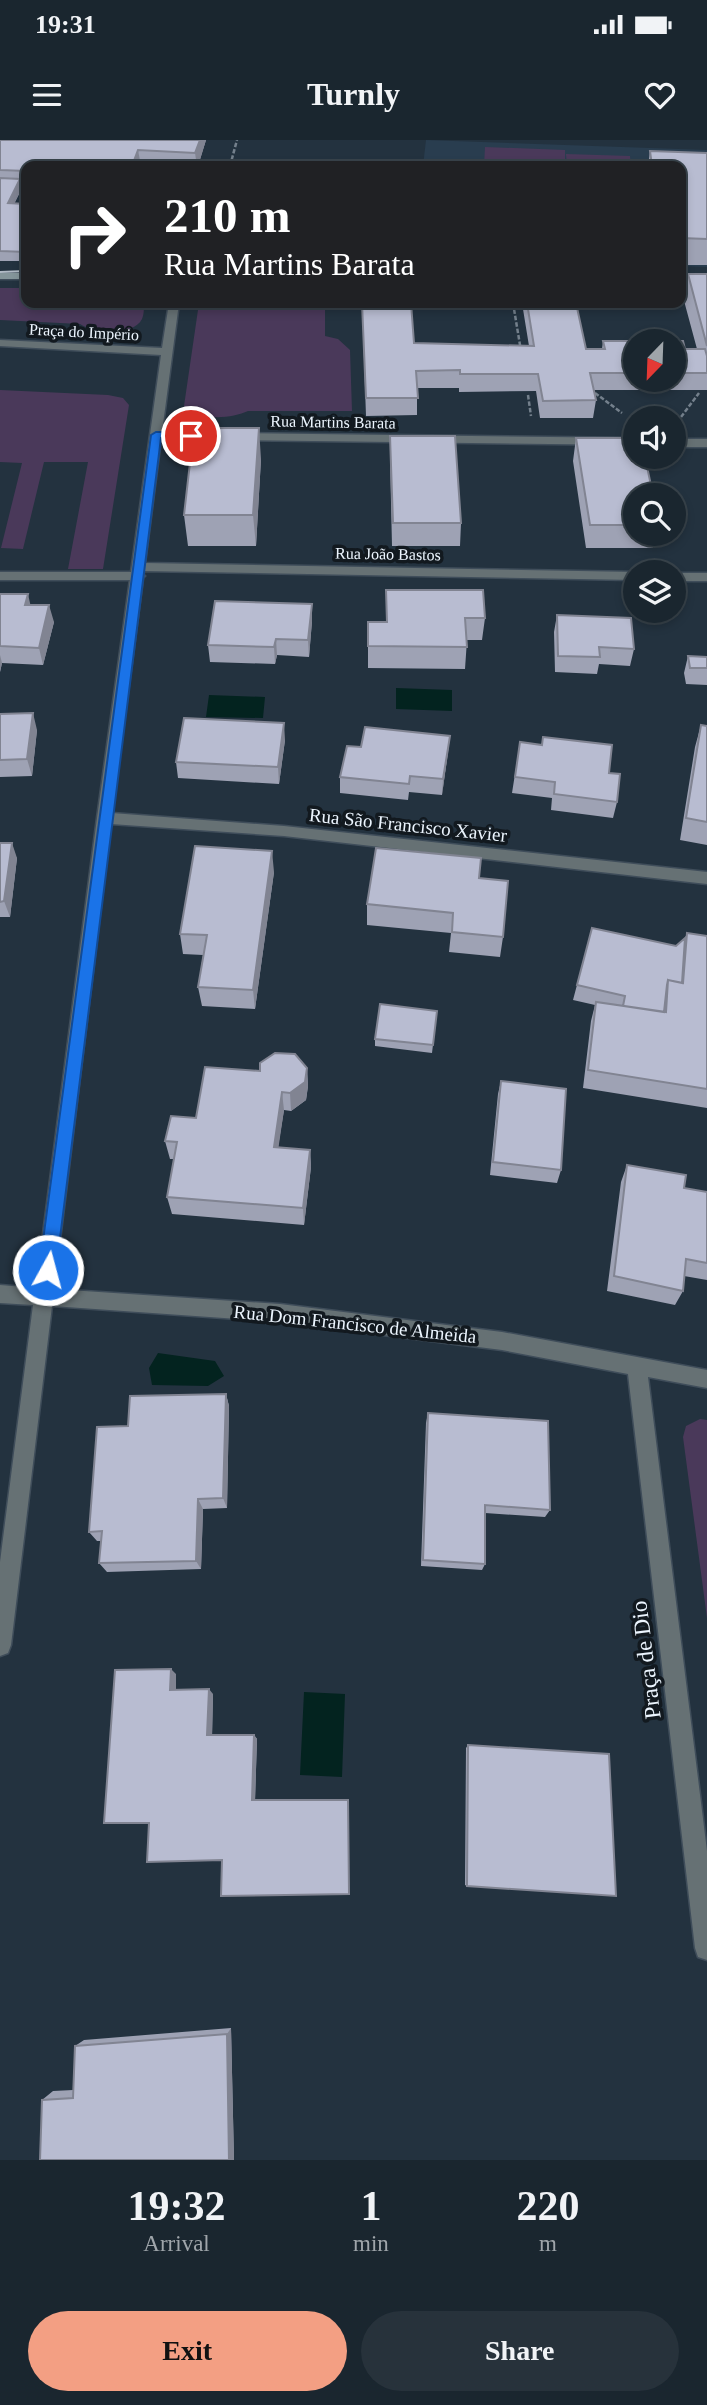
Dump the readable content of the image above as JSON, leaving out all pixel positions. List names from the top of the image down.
{
  "streets": {
    "street": [
      "Praça do Império",
      "Rua Martins Barata",
      "Rua João Bastos",
      "Rua São Francisco Xavier",
      "Rua Dom Francisco de Almeida",
      "Praça de Dio"
    ]
  },
  "crossings": [
    ["Rua Dom Francisco de Almeida", "Praça de Dio"]
  ],
  "north": "bottom left",
  "page": {
    "status": "19:31",
    "header": "Turnly",
    "turn": ["210 m", "Rua Martins Barata"],
    "eta": [
      "19:32",
      "Arrival",
      "1",
      "min",
      "220",
      "m"
    ],
    "buttons": ["Exit", "Share"]
  }
}
